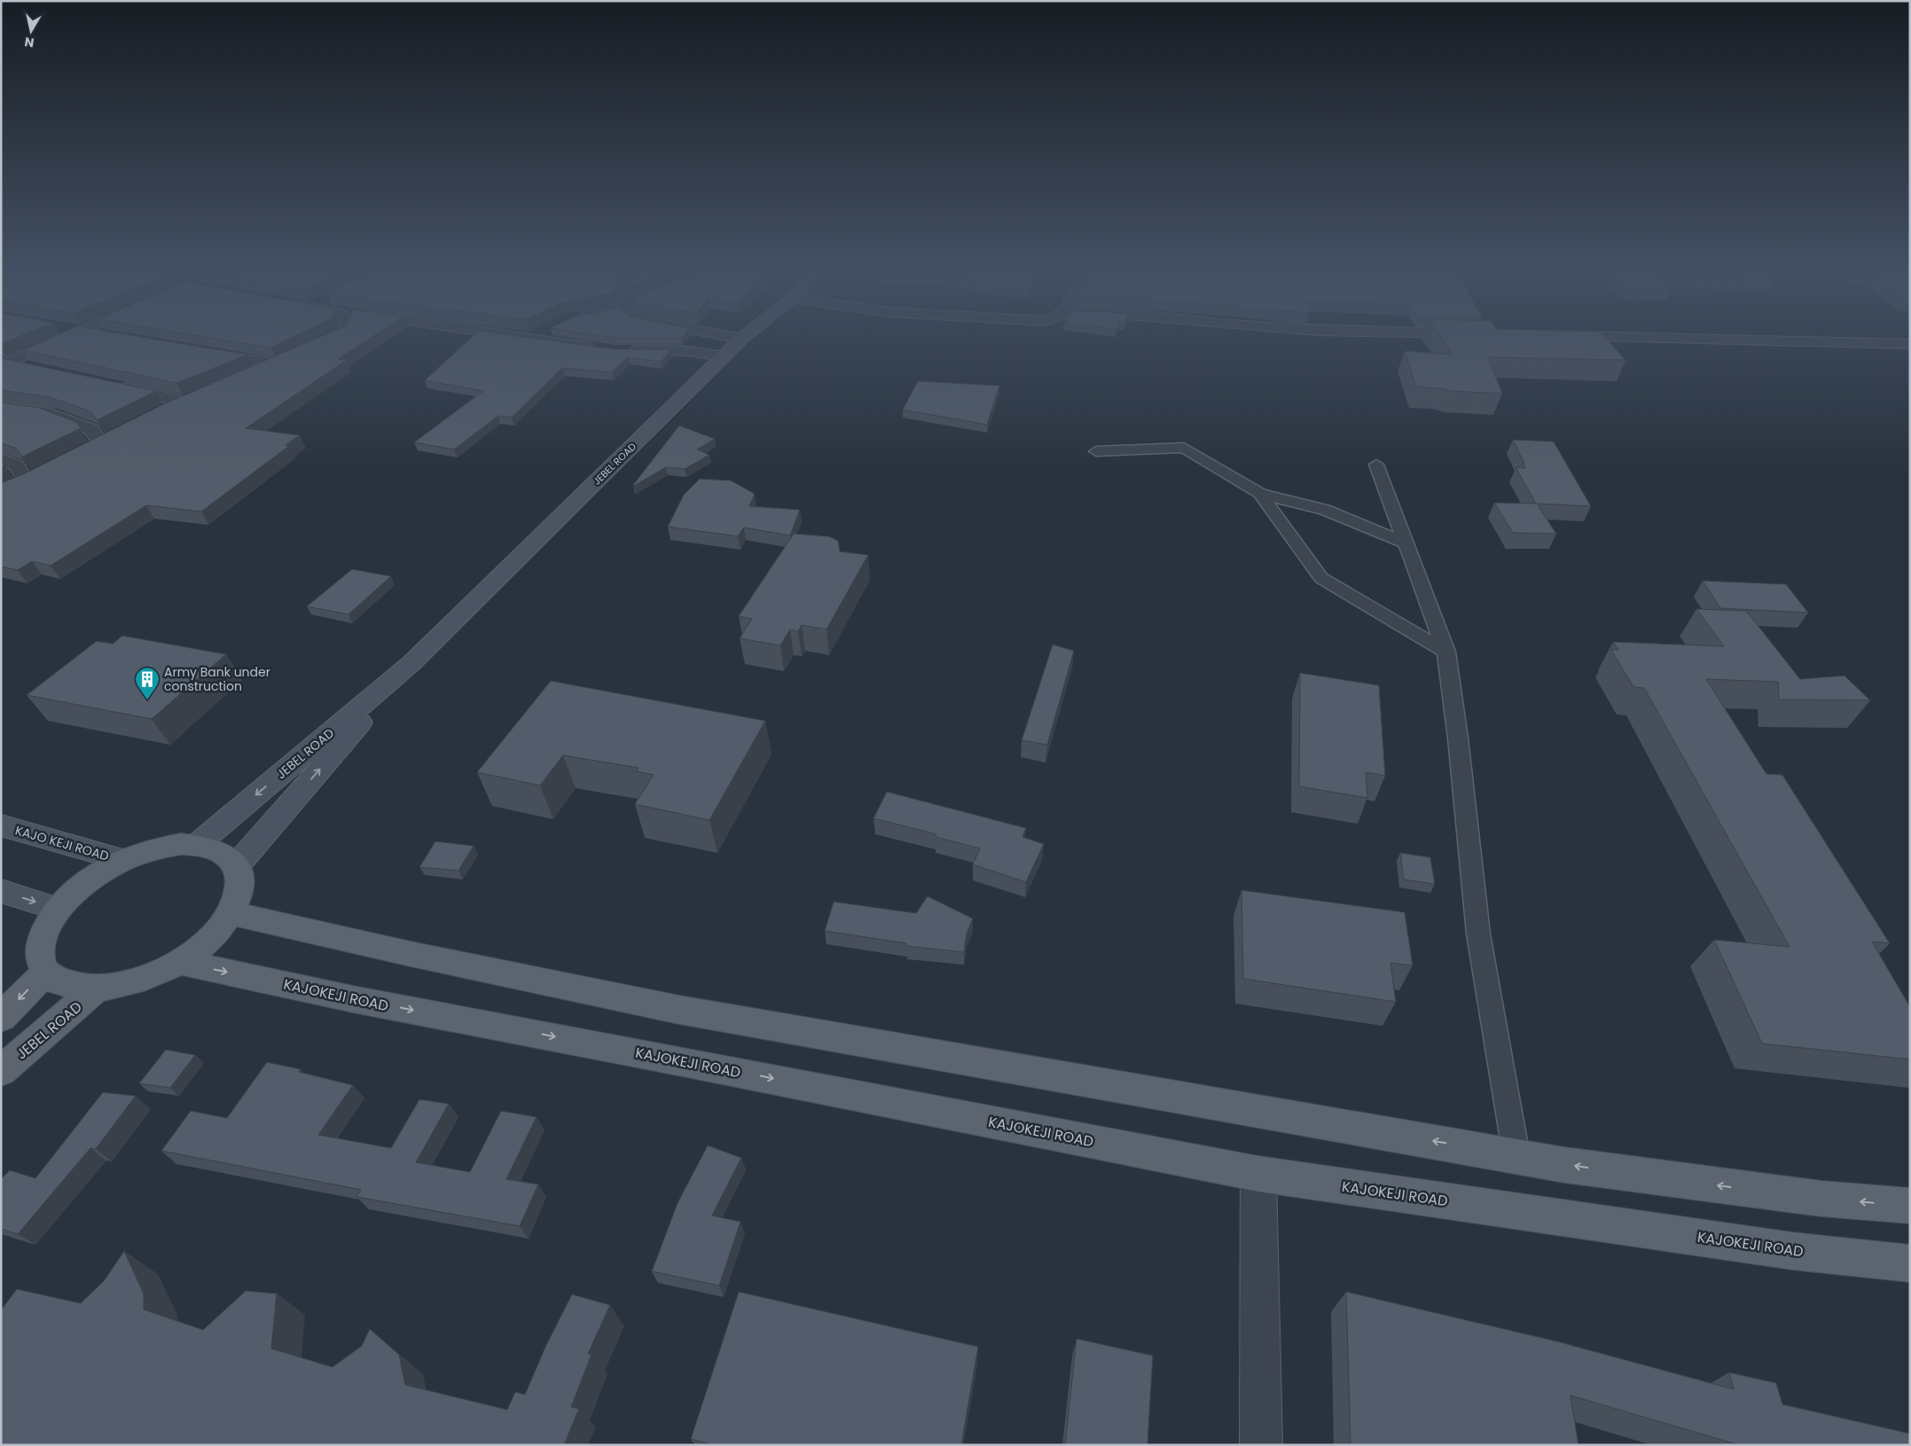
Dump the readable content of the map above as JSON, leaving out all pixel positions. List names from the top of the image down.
{
  "streets": {
    "main road": ["JEBEL ROAD", "KAJO KEJI ROAD", "KAJOKEJI ROAD"]
  },
  "places": {
    "building": ["Army Bank under construction"]
  },
  "north": "bottom"
}
